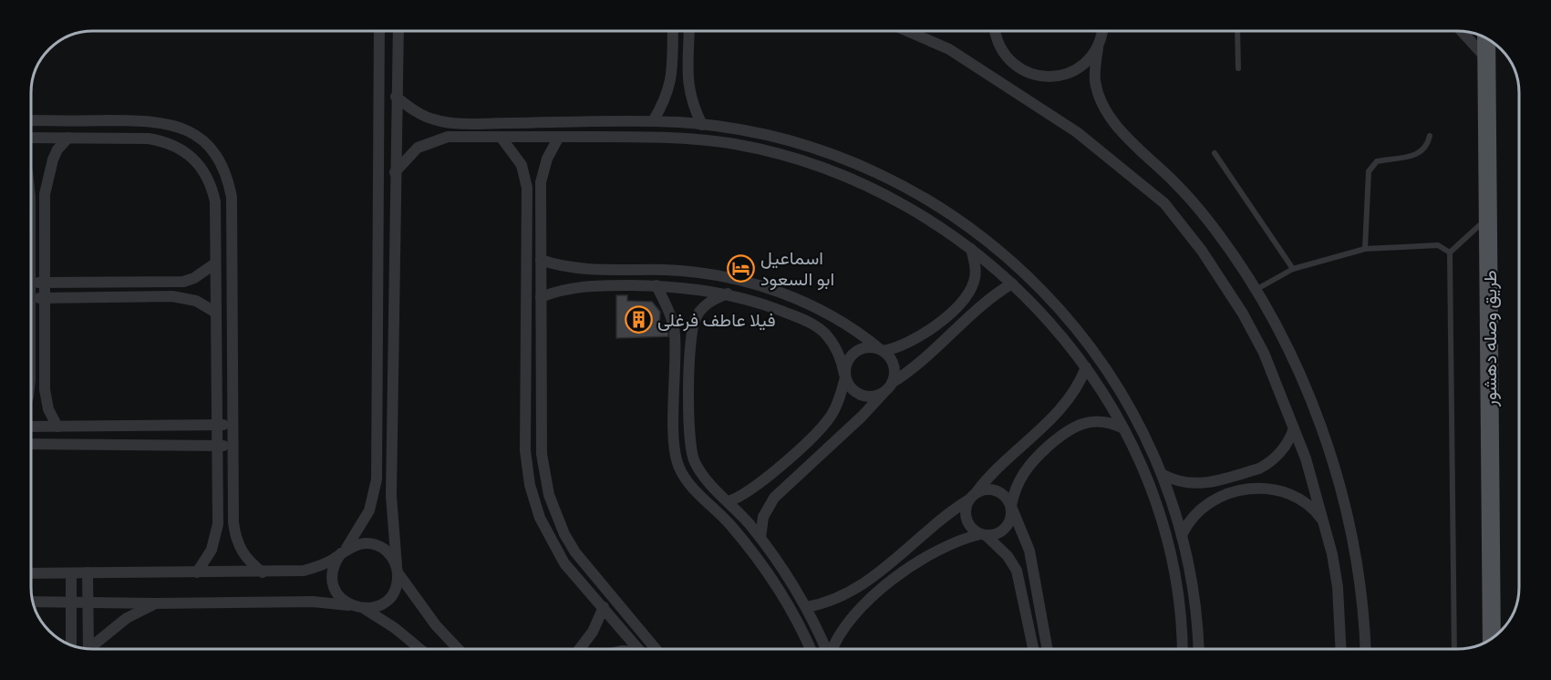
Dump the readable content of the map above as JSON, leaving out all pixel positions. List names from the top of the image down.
{
  "streets": {
    "main road": ["طريق وصله دهشور"]
  },
  "places": {
    "hotel": ["اسماعيل ابو السعود"],
    "building": ["فيلا عاطف فرغلى"]
  }
}
